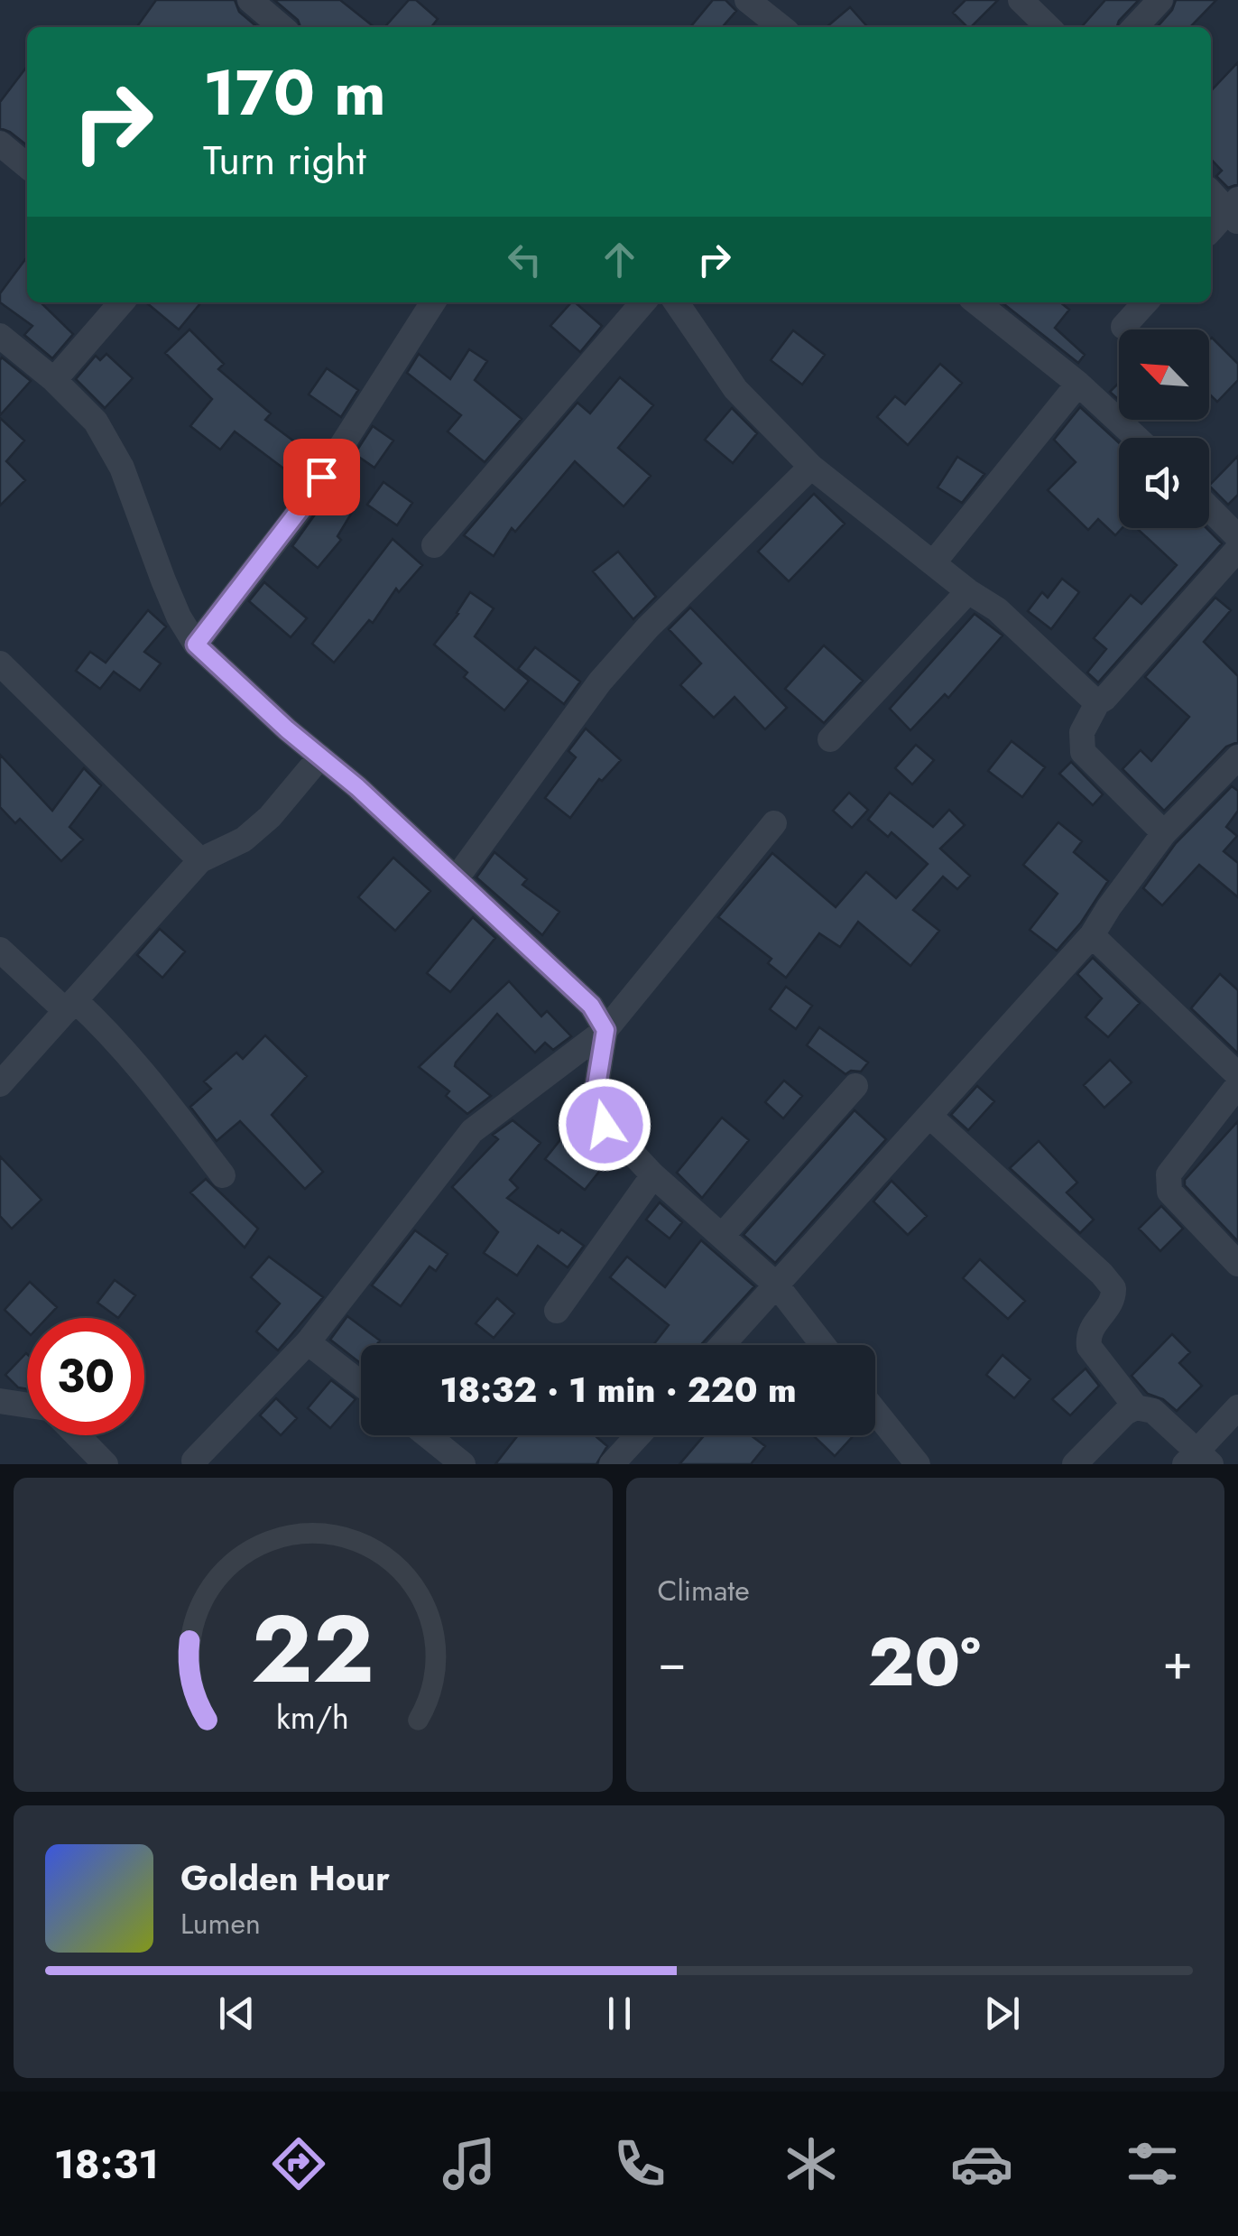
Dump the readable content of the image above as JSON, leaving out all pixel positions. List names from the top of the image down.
{
  "north": "top left",
  "page": {
    "turn": ["170 m", "Turn right"],
    "limit": "30",
    "trip": "18:32 · 1 min · 220 m",
    "tile": "Climate",
    "heat": ["−", "20°", "+"],
    "song": ["Golden Hour", "Lumen"],
    "tabs": "18:31",
    "gauge": ["22", "km/h"]
  }
}
